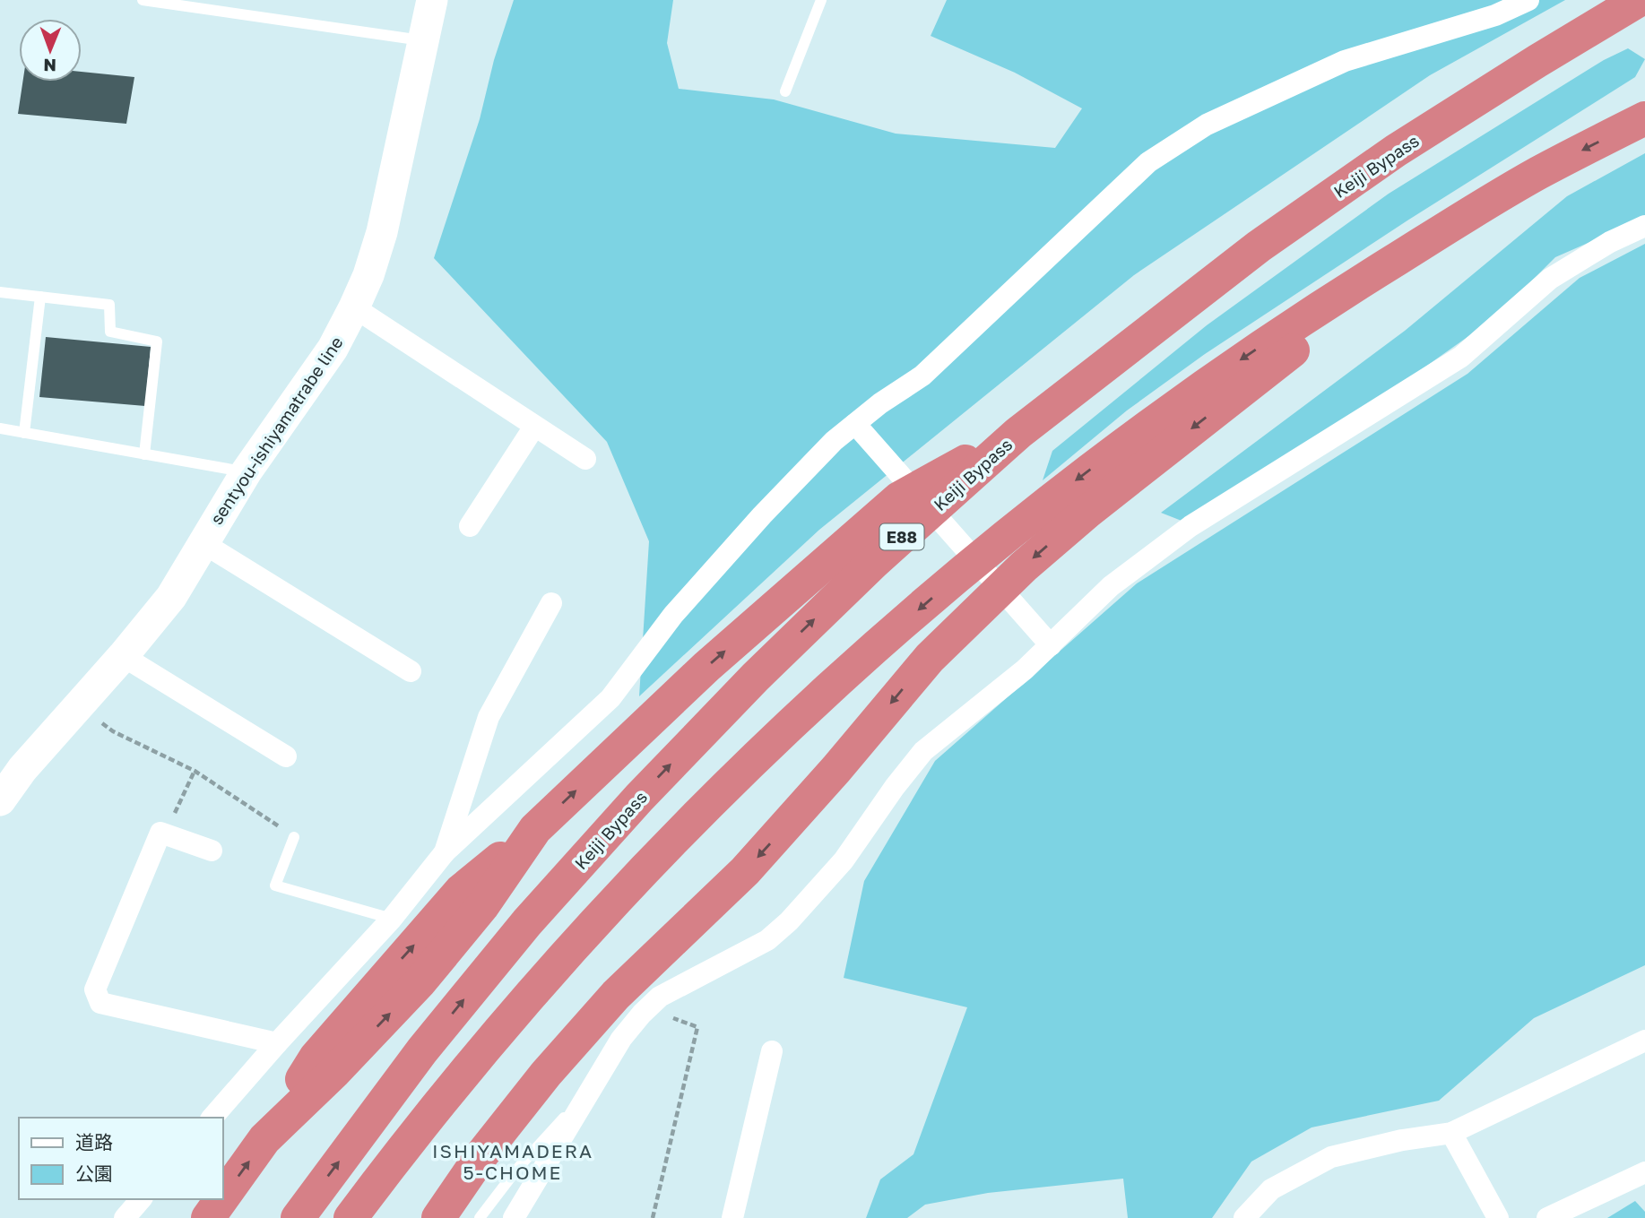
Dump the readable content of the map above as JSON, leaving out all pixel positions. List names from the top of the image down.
{
  "streets": {
    "highway": ["Keiji Bypass", "E88"],
    "main road": ["sentyou-ishiyamatrabe line"]
  },
  "districts": ["ISHIYAMADERA 5-CHOME"],
  "legend": ["道路", "公園"],
  "north": "bottom"
}
